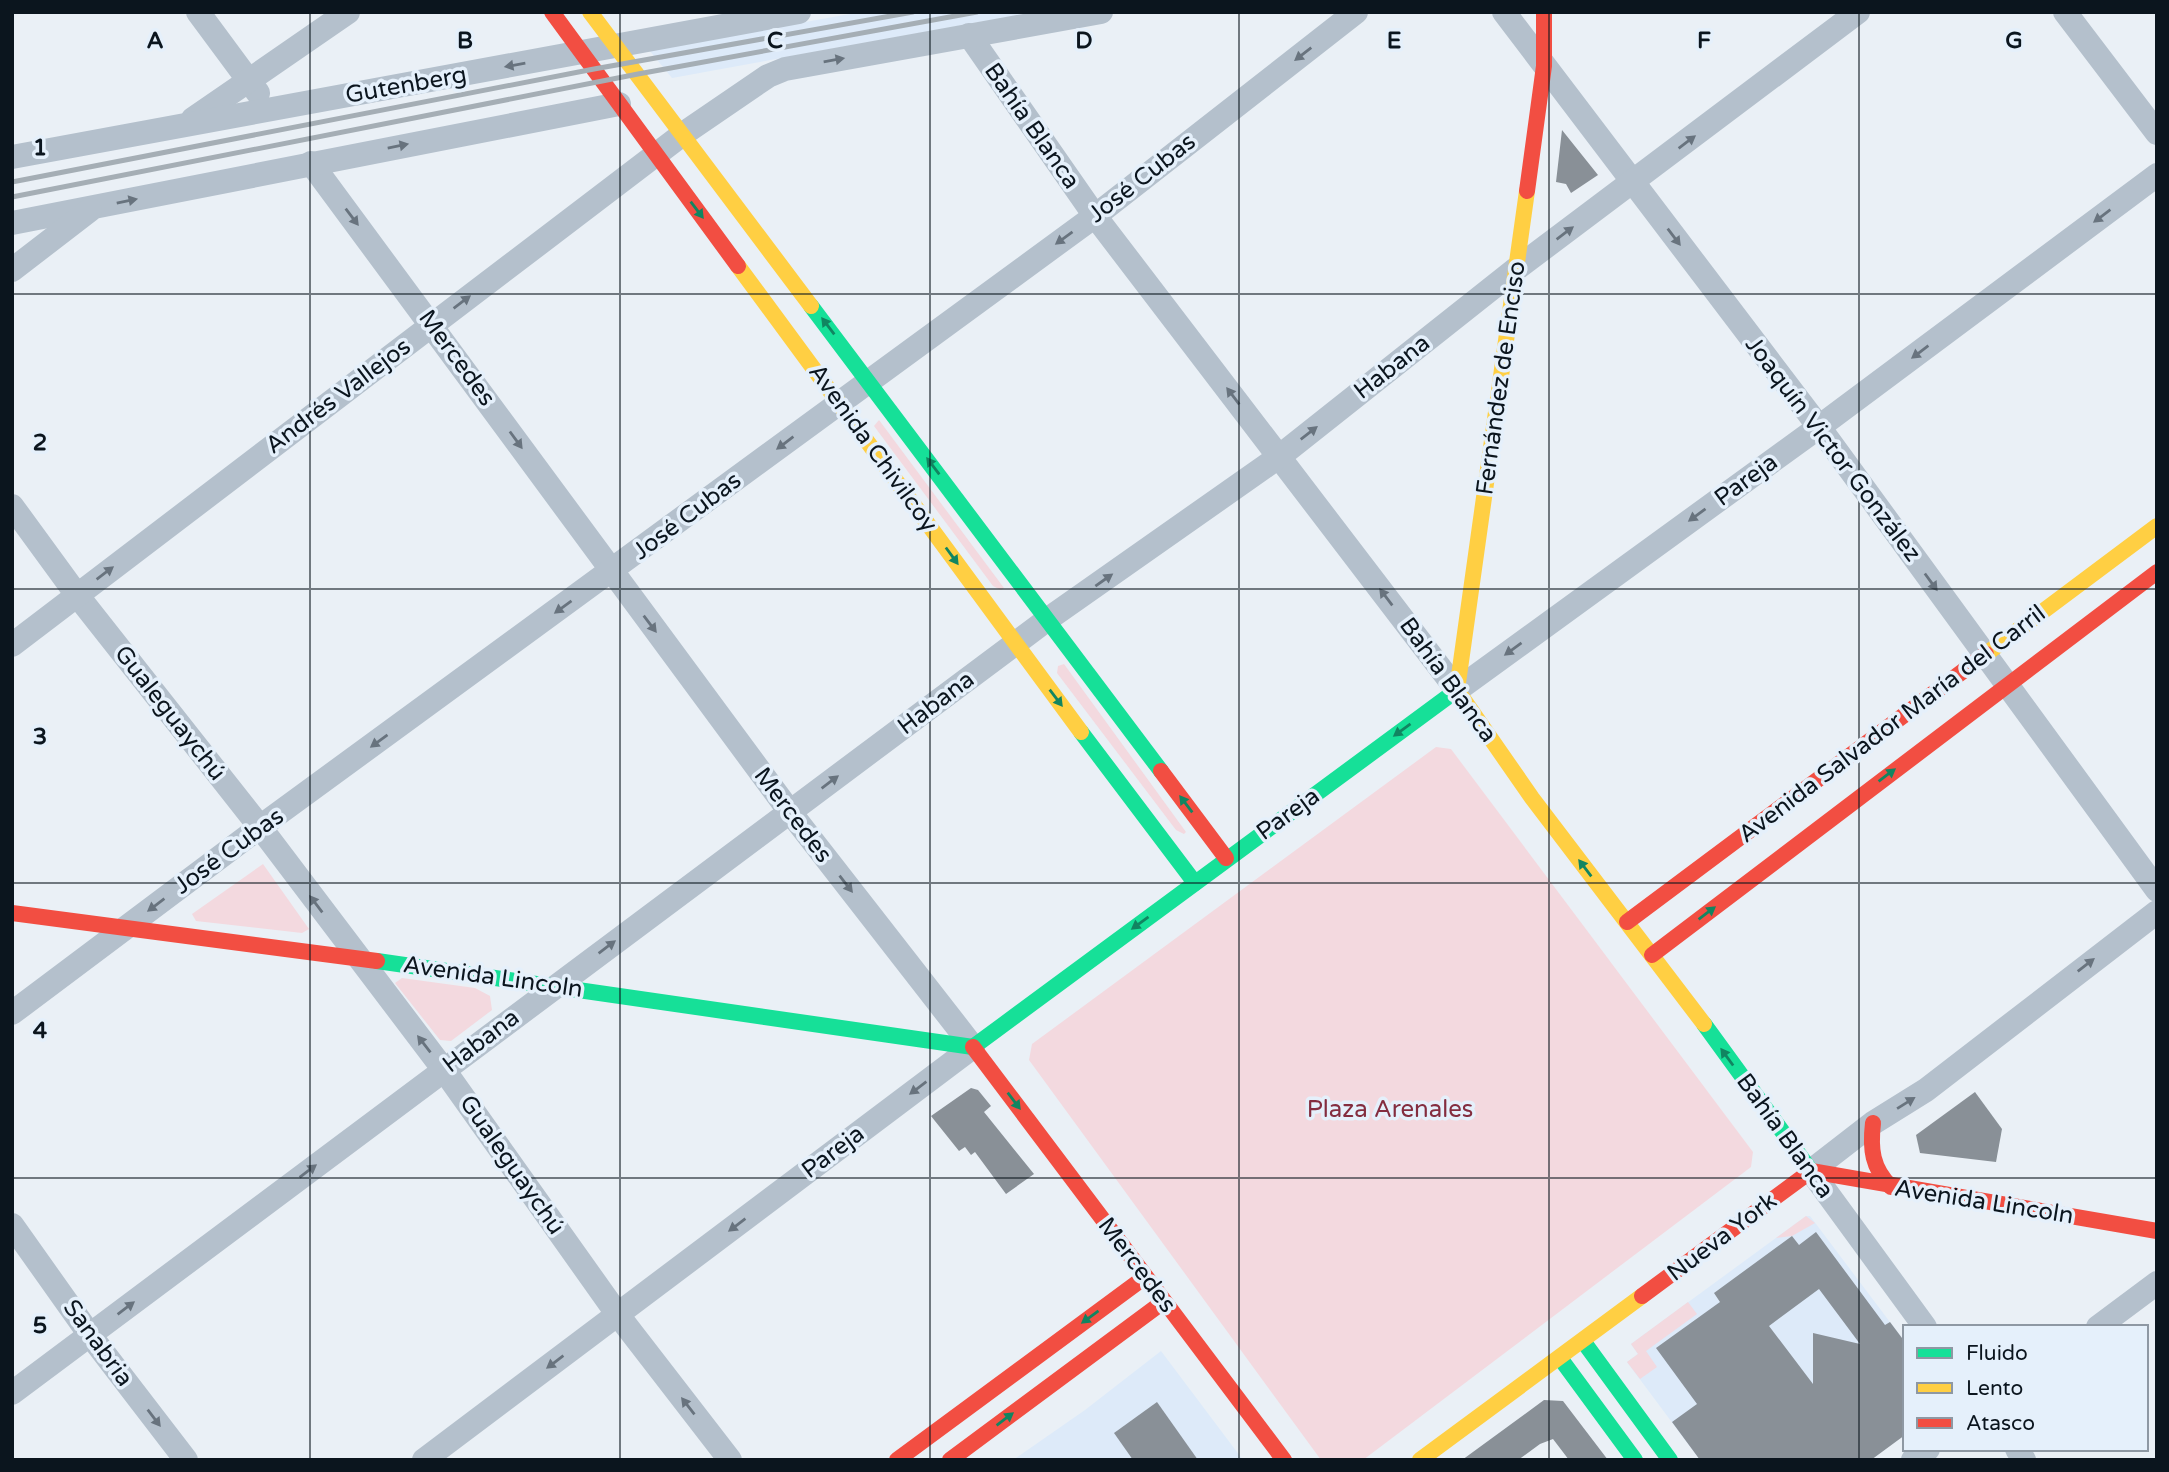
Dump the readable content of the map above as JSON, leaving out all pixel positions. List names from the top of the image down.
{
  "streets": {
    "street": [
      "Gutenberg",
      "Bahía Blanca",
      "José Cubas",
      "Mercedes",
      "Habana",
      "Fernández de Enciso",
      "Andrés Vallejos",
      "Avenida Chivilcoy",
      "Joaquín Victor González",
      "Pareja",
      "Gualeguaychú",
      "Avenida Salvador María del Carril",
      "Avenida Lincoln",
      "Nueva York",
      "Sanabria"
    ]
  },
  "crossings": [
    ["Gutenberg", "Avenida Chivilcoy"],
    ["Bahía Blanca", "José Cubas"],
    ["Bahía Blanca", "Habana"],
    ["Bahía Blanca", "Fernández de Enciso"],
    ["Bahía Blanca", "Andrés Vallejos"],
    ["Bahía Blanca", "Pareja"],
    ["Bahía Blanca", "Avenida Salvador María del Carril"],
    ["Bahía Blanca", "Avenida Lincoln"],
    ["Bahía Blanca", "Nueva York"],
    ["José Cubas", "Mercedes"],
    ["José Cubas", "Avenida Chivilcoy"],
    ["José Cubas", "Gualeguaychú"],
    ["José Cubas", "Avenida Lincoln"],
    ["Mercedes", "Habana"],
    ["Mercedes", "Andrés Vallejos"],
    ["Mercedes", "Pareja"],
    ["Mercedes", "Avenida Lincoln"],
    ["Habana", "Fernández de Enciso"],
    ["Habana", "Avenida Chivilcoy"],
    ["Habana", "Joaquín Victor González"],
    ["Habana", "Gualeguaychú"],
    ["Habana", "Avenida Lincoln"],
    ["Habana", "Sanabria"],
    ["Fernández de Enciso", "Joaquín Victor González"],
    ["Fernández de Enciso", "Pareja"],
    ["Andrés Vallejos", "Avenida Chivilcoy"],
    ["Andrés Vallejos", "Gualeguaychú"],
    ["Avenida Chivilcoy", "Pareja"],
    ["Joaquín Victor González", "Pareja"],
    ["Joaquín Victor González", "Avenida Salvador María del Carril"],
    ["Pareja", "Gualeguaychú"],
    ["Pareja", "Avenida Lincoln"],
    ["Gualeguaychú", "Avenida Lincoln"],
    ["Avenida Lincoln", "Nueva York"]
  ],
  "one_way": [
    "Bahía Blanca",
    "José Cubas",
    "Mercedes",
    "Habana",
    "Joaquín Victor González",
    "Pareja",
    "Gualeguaychú",
    "Nueva York",
    "Sanabria"
  ],
  "parks": ["Plaza Arenales"],
  "legend": ["Fluido", "Lento", "Atasco"],
  "grid": {
    "columns": [
      "A",
      "B",
      "C",
      "D",
      "E",
      "F",
      "G"
    ],
    "rows": [
      "1",
      "2",
      "3",
      "4",
      "5"
    ]
  }
}
